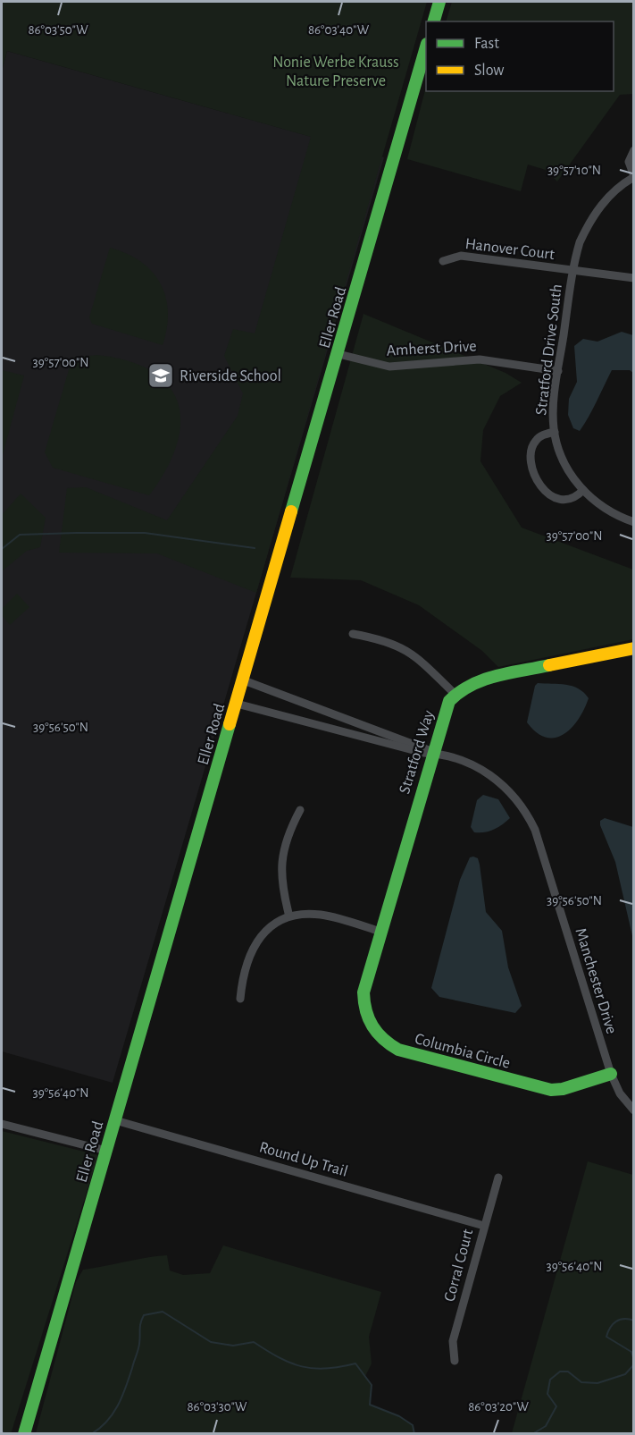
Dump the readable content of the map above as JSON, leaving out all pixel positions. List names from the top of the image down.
{
  "streets": {
    "street": [
      "Hanover Court",
      "Eller Road",
      "Amherst Drive",
      "Stratford Drive South",
      "Stratford Way",
      "Manchester Drive",
      "Columbia Circle",
      "Round Up Trail",
      "Corral Court"
    ]
  },
  "crossings": [
    ["Hanover Court", "Stratford Drive South"],
    ["Eller Road", "Amherst Drive"],
    ["Eller Road", "Manchester Drive"],
    ["Eller Road", "Round Up Trail"],
    ["Amherst Drive", "Stratford Drive South"],
    ["Stratford Way", "Manchester Drive"],
    ["Stratford Way", "Columbia Circle"],
    ["Manchester Drive", "Columbia Circle"],
    ["Round Up Trail", "Corral Court"]
  ],
  "parks": ["Nonie Werbe Krauss Nature Preserve"],
  "places": {
    "school or university": ["Riverside School"]
  },
  "legend": ["Fast", "Slow"],
  "coordinates": [
    "86°03'50\"W",
    "86°03'40\"W",
    "39°57'10\"N",
    "39°57'00\"N",
    "39°56'50\"N",
    "39°56'40\"N",
    "86°03'30\"W",
    "86°03'20\"W"
  ]
}
